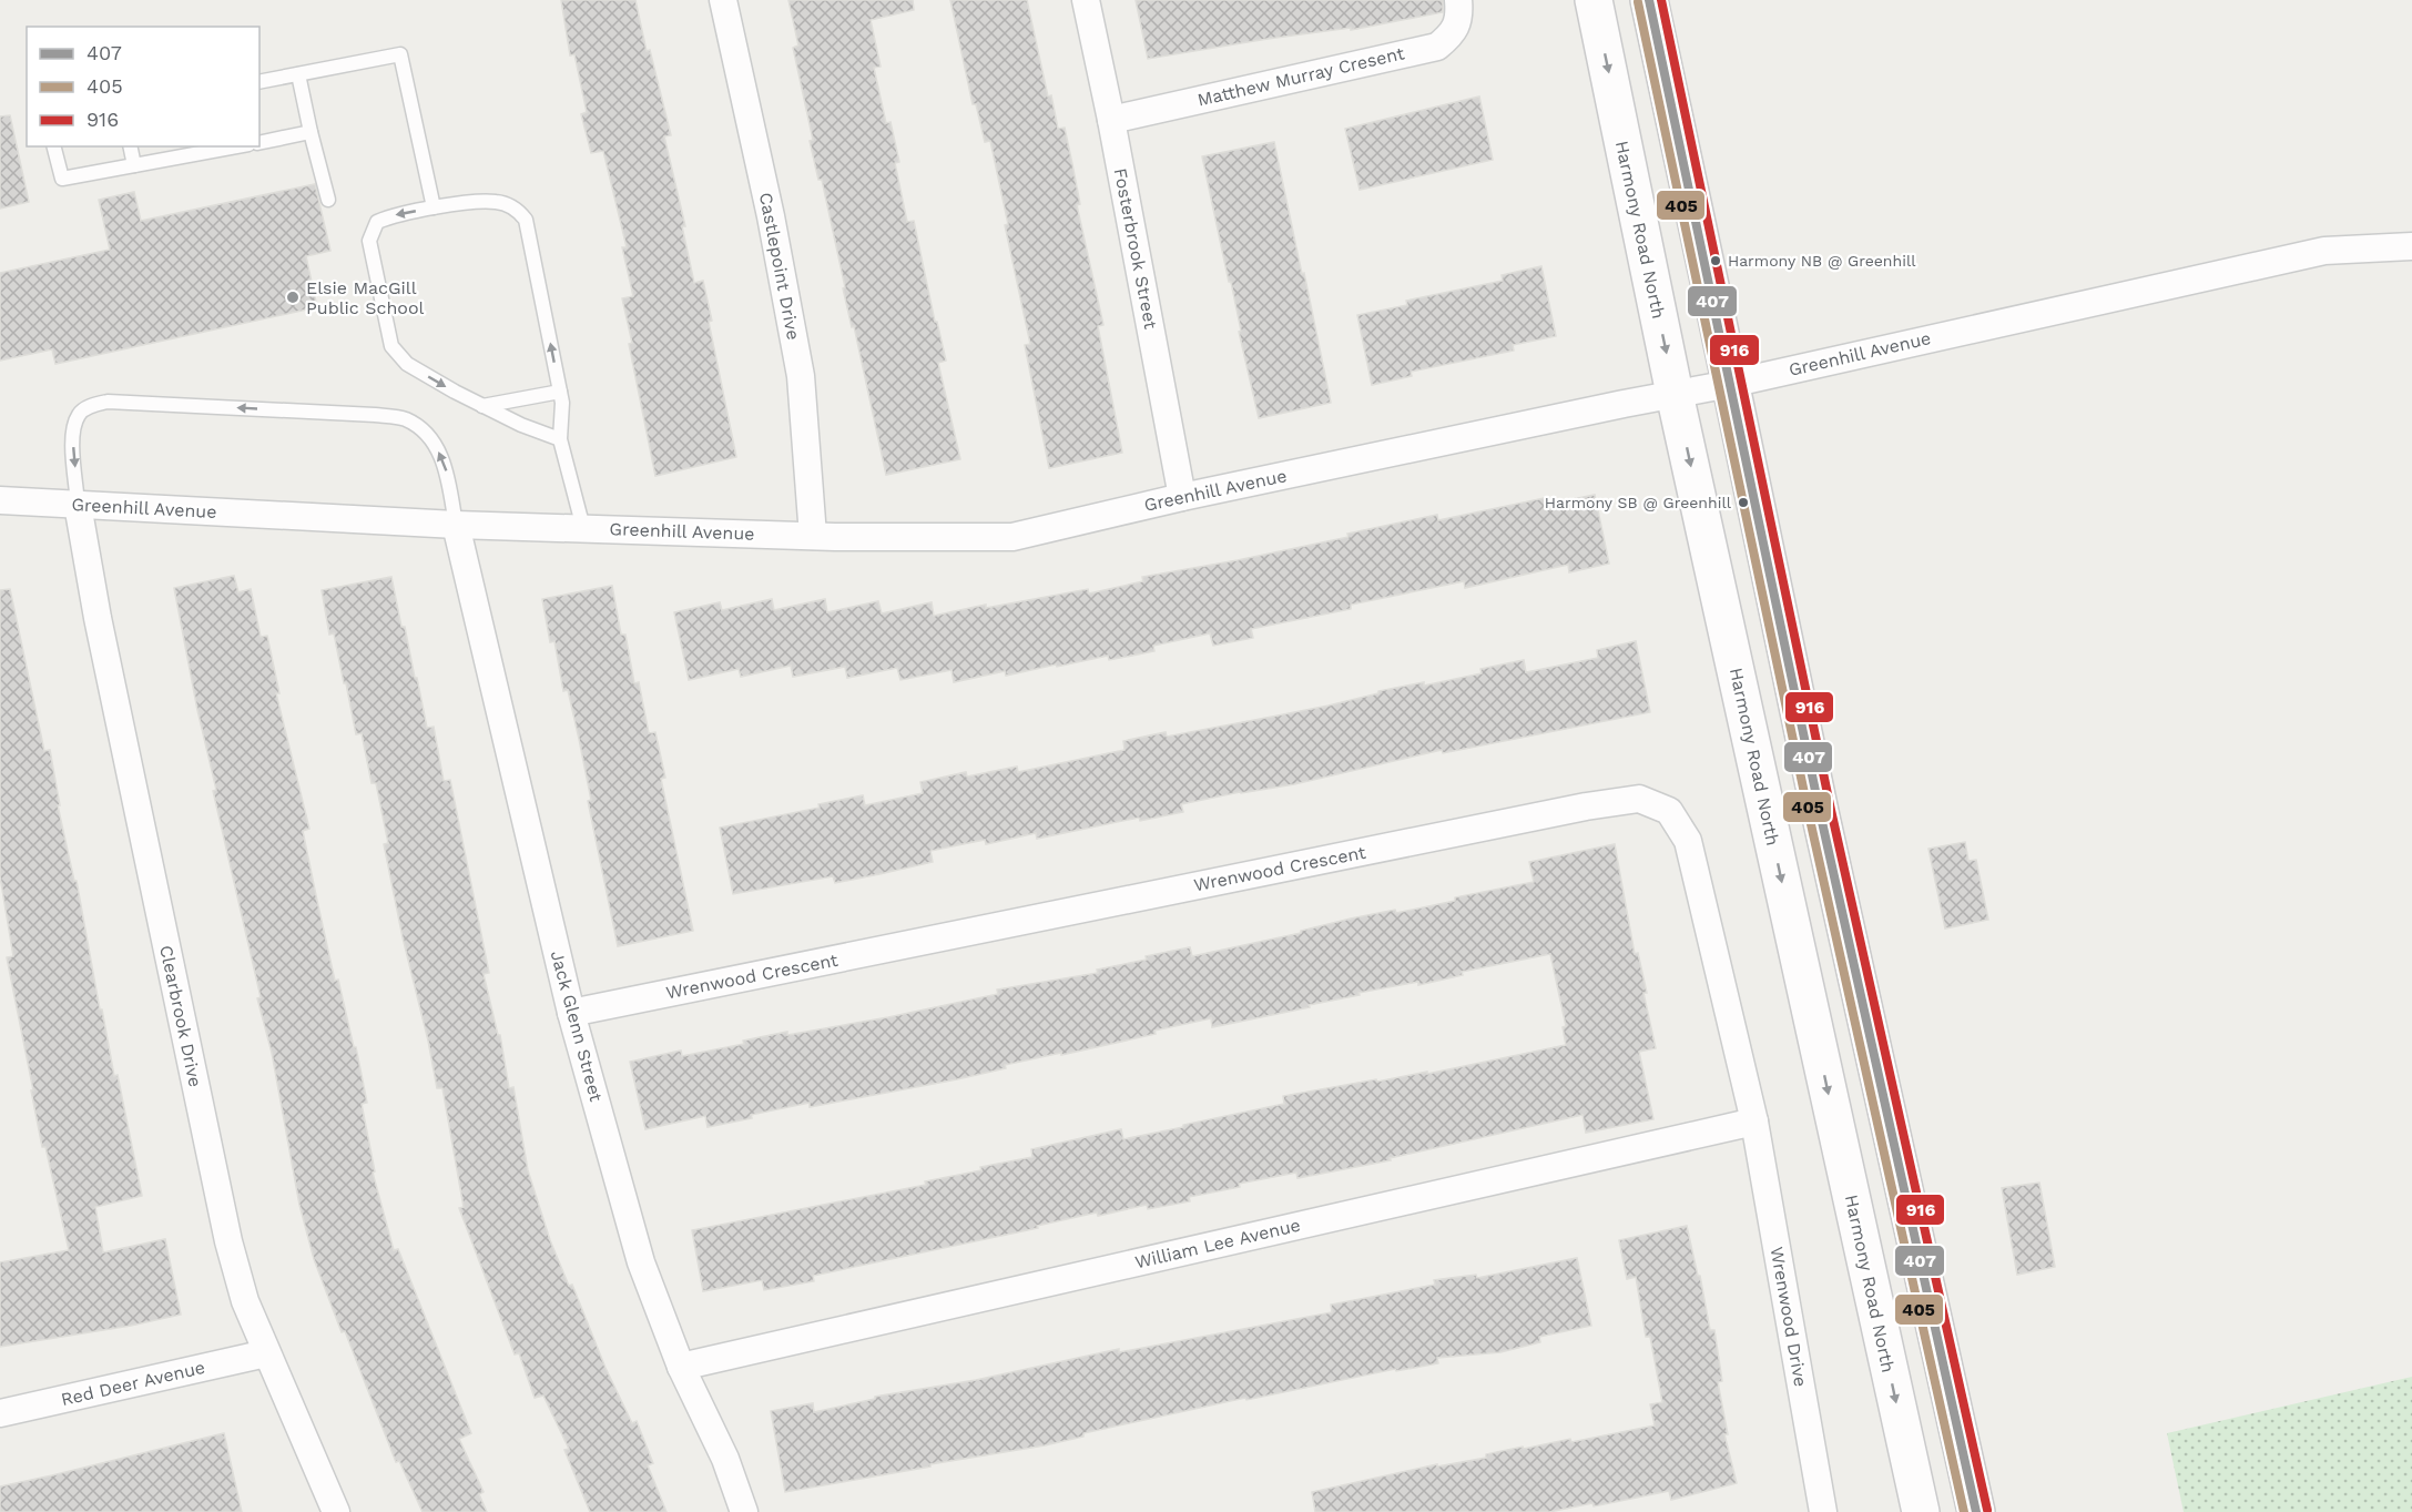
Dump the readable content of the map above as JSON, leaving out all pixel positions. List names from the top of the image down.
{
  "streets": {
    "main road": ["Harmony Road North"],
    "street": [
      "Matthew Murray Cresent",
      "Fosterbrook Street",
      "Castlepoint Drive",
      "Greenhill Avenue",
      "Wrenwood Crescent",
      "Clearbrook Drive",
      "Jack Glenn Street",
      "William Lee Avenue",
      "Wrenwood Drive",
      "Red Deer Avenue"
    ]
  },
  "crossings": [
    ["Matthew Murray Cresent", "Fosterbrook Street"],
    ["Harmony Road North", "Greenhill Avenue"],
    ["Fosterbrook Street", "Greenhill Avenue"],
    ["Castlepoint Drive", "Greenhill Avenue"],
    ["Greenhill Avenue", "Clearbrook Drive"],
    ["Greenhill Avenue", "Jack Glenn Street"],
    ["Wrenwood Crescent", "Jack Glenn Street"],
    ["Wrenwood Crescent", "William Lee Avenue"],
    ["Wrenwood Crescent", "Wrenwood Drive"],
    ["Clearbrook Drive", "Red Deer Avenue"],
    ["Jack Glenn Street", "William Lee Avenue"],
    ["William Lee Avenue", "Wrenwood Drive"]
  ],
  "places": ["Harmony NB @ Greenhill", "Elsie MacGill Public School", "Harmony SB @ Greenhill"],
  "lines": ["transit line 407", "transit line 916", "transit line 405"],
  "legend": ["407", "405", "916"]
}
